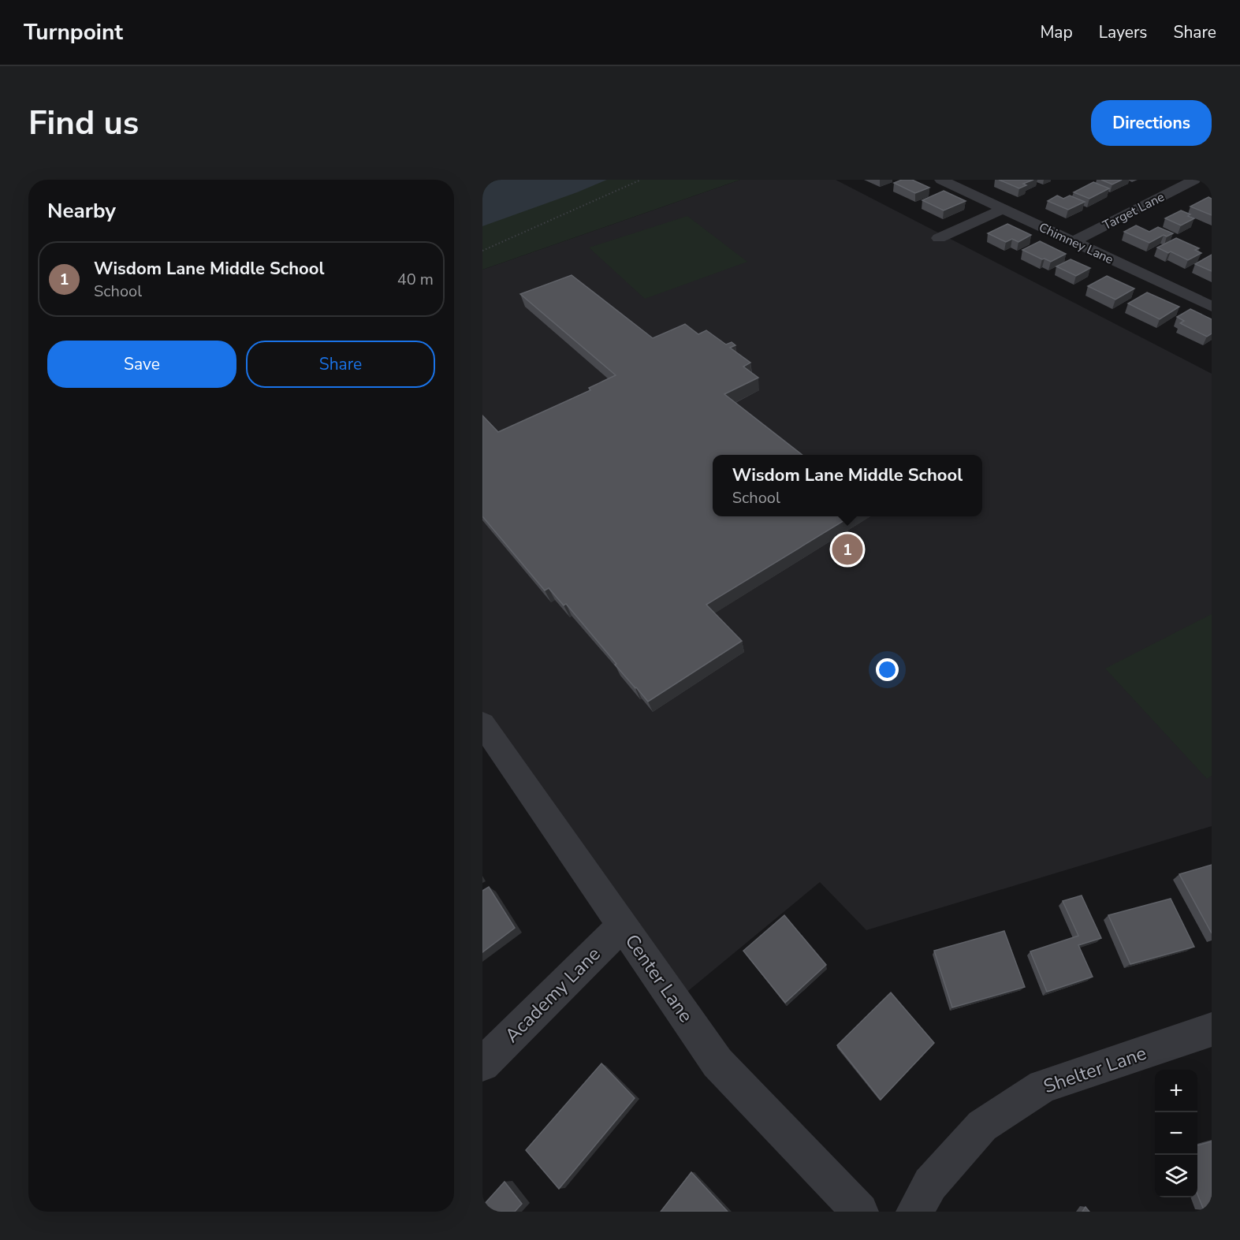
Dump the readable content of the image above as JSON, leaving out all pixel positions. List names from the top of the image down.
{
  "streets": {
    "street": [
      "Target Lane",
      "Chimney Lane",
      "Center Lane",
      "Academy Lane",
      "Shelter Lane"
    ]
  },
  "crossings": [
    ["Target Lane", "Chimney Lane"],
    ["Center Lane", "Academy Lane"]
  ],
  "page": {
    "header": "Turnpoint",
    "nav": ["Map", "Layers", "Share"],
    "buttons": [
      "Directions",
      ["Save", "Share"]
    ],
    "title": "Find us",
    "heading": "Nearby",
    "list": [
      {
        "mark": "1",
        "name": "Wisdom Lane Middle School",
        "note": "School",
        "value": "40 m"
      }
    ],
    "popup": ["Wisdom Lane Middle School", "School"],
    "pins": "1",
    "map_buttons": ["+", "−"]
  }
}
